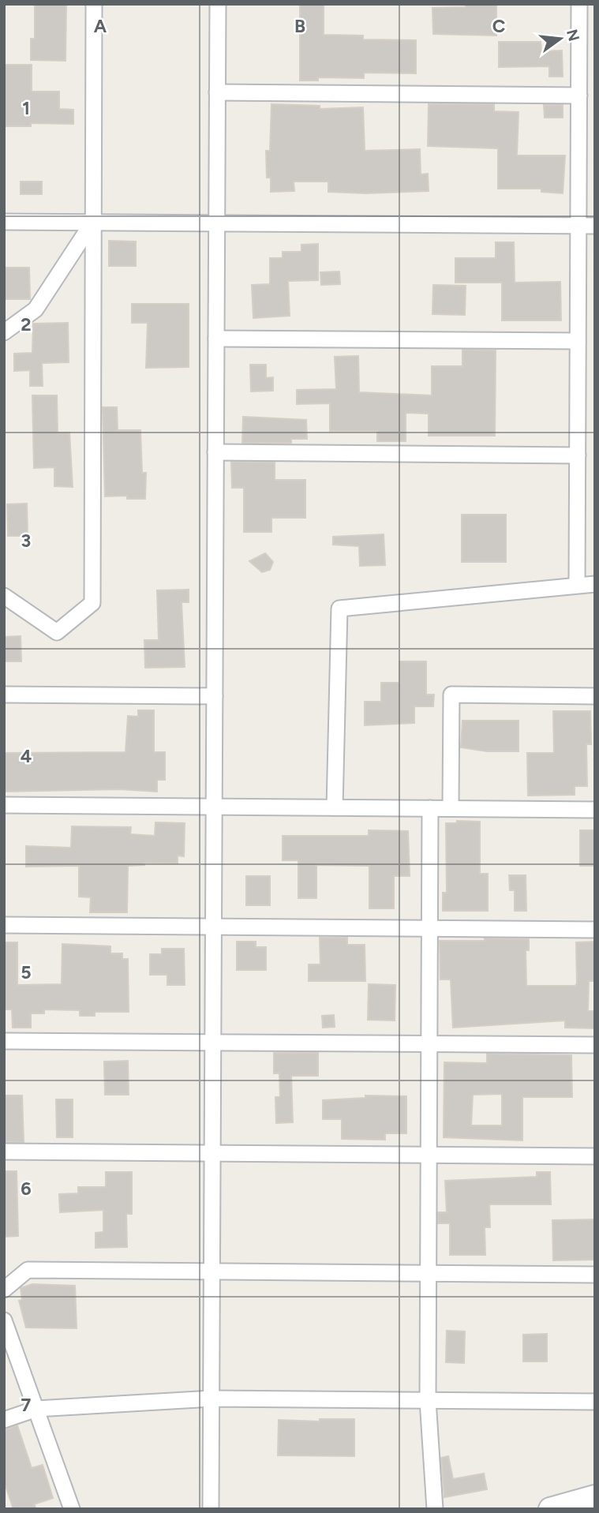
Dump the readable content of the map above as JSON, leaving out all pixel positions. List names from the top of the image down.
{
  "north": "right",
  "grid": {
    "columns": ["A", "B", "C"],
    "rows": [
      "1",
      "2",
      "3",
      "4",
      "5",
      "6",
      "7"
    ]
  }
}
